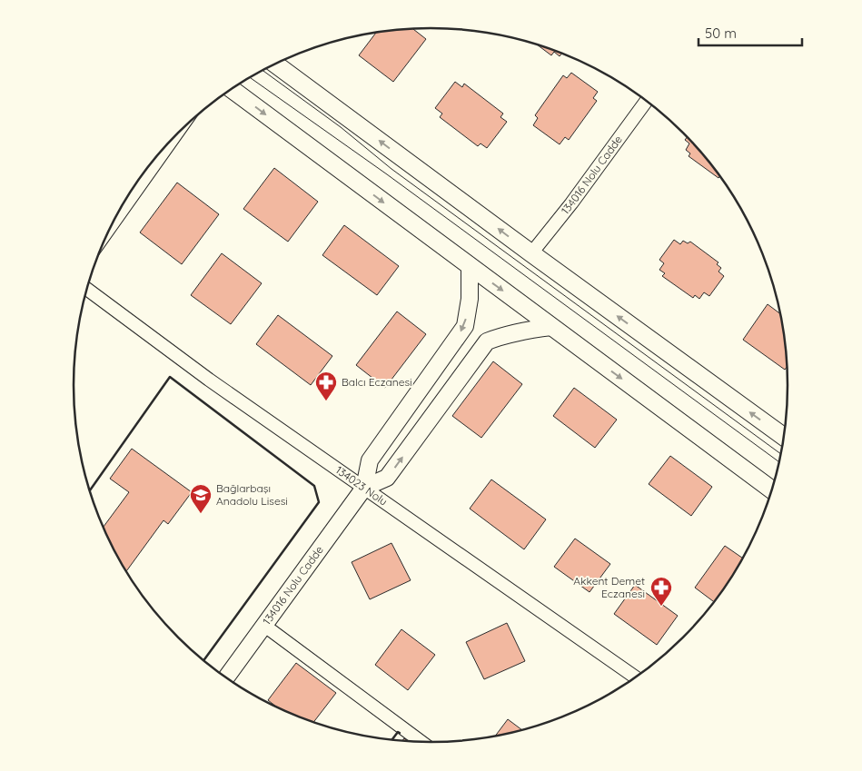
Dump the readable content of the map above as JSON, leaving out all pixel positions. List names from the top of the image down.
{
  "streets": {
    "street": ["134016 Nolu Cadde", "134023 Nolu"]
  },
  "crossings": [
    ["134016 Nolu Cadde", "134023 Nolu"]
  ],
  "places": {
    "pharmacy": ["Balcı Eczanesi", "Akkent Demet Eczanesi"],
    "school or university": ["Bağlarbaşı Anadolu Lisesi"]
  },
  "scale_bar": "50 m"
}
